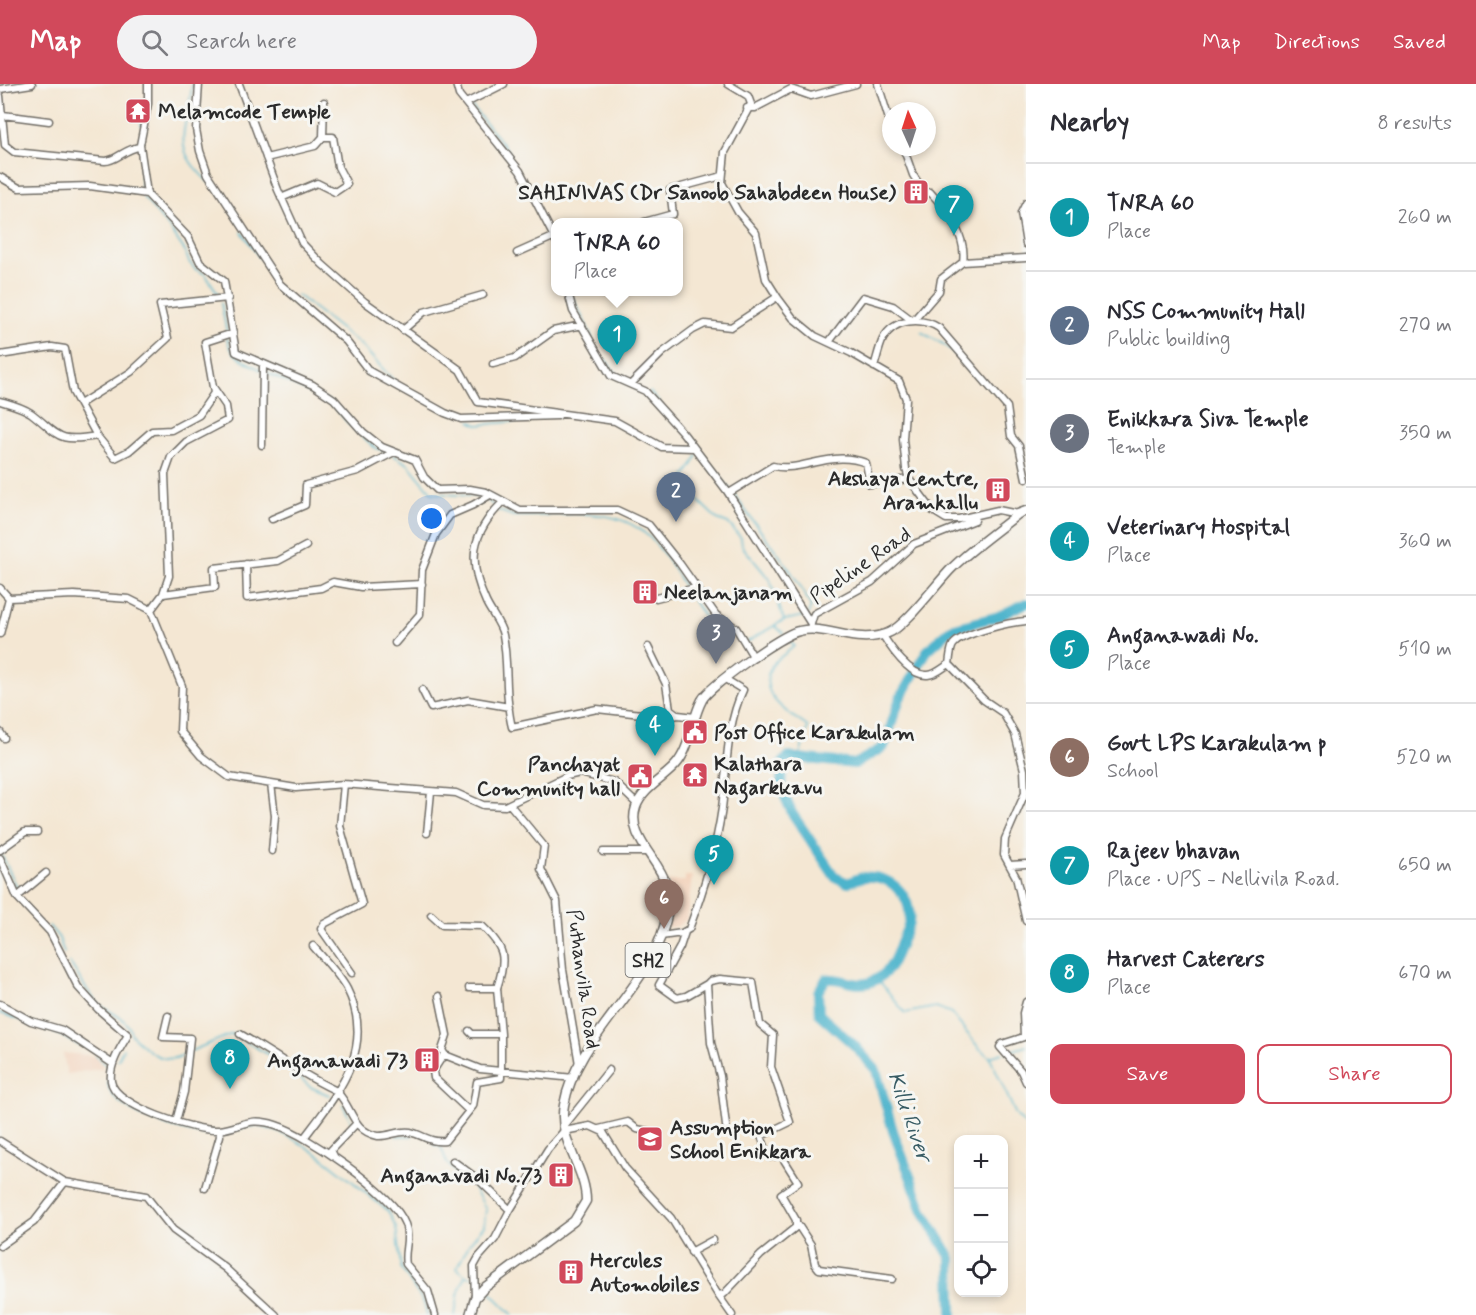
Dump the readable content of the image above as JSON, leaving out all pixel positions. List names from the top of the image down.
{
  "streets": {
    "main road": ["SH2"],
    "street": ["Pipeline Road", "Puthanvila Road"]
  },
  "crossings": [
    ["SH2", "Puthanvila Road"]
  ],
  "water": ["Killi River"],
  "places": {
    "temple": ["Melamcode Temple", "Kalathara Nagarkkavu"],
    "building": [
      "SAHINIVAS (Dr Sanoob Sahabdeen House)",
      "Akshaya Centre, Aramkallu",
      "Neelanjanam",
      "Anganawadi 73",
      "Anganavadi No.73",
      "Hercules Automobiles"
    ],
    "public building": ["Post Office Karakulam", "Panchayat Community hall"],
    "school or university": ["Assumption School Enikkara"]
  },
  "north": "top",
  "page": {
    "header": "Map",
    "search": "Search here",
    "nav": ["Map", "Directions", "Saved"],
    "heading": ["Nearby", "8 results"],
    "list": [
      {
        "mark": "1",
        "name": "TNRA 60",
        "note": "Place",
        "value": "260 m"
      },
      {
        "mark": "2",
        "name": "NSS Community Hall",
        "note": "Public building",
        "value": "270 m"
      },
      {
        "mark": "3",
        "name": "Enikkara Siva Temple",
        "note": "Temple",
        "value": "350 m"
      },
      {
        "mark": "4",
        "name": "Veterinary Hospital",
        "note": "Place",
        "value": "360 m"
      },
      {
        "mark": "5",
        "name": "Anganawadi No.",
        "note": "Place",
        "value": "510 m"
      },
      {
        "mark": "6",
        "name": "Govt LPS Karakulam p",
        "note": "School",
        "value": "520 m"
      },
      {
        "mark": "7",
        "name": "Rajeev bhavan",
        "note": "Place · UPS - Nellivila Road.",
        "value": "650 m"
      },
      {
        "mark": "8",
        "name": "Harvest Caterers",
        "note": "Place",
        "value": "670 m"
      }
    ],
    "pins": [
      "7",
      "1",
      "2",
      "3",
      "4",
      "5",
      "6",
      "8"
    ],
    "popup": ["TNRA 60", "Place"],
    "buttons": ["Save", "Share"],
    "map_buttons": ["+", "−"]
  }
}
